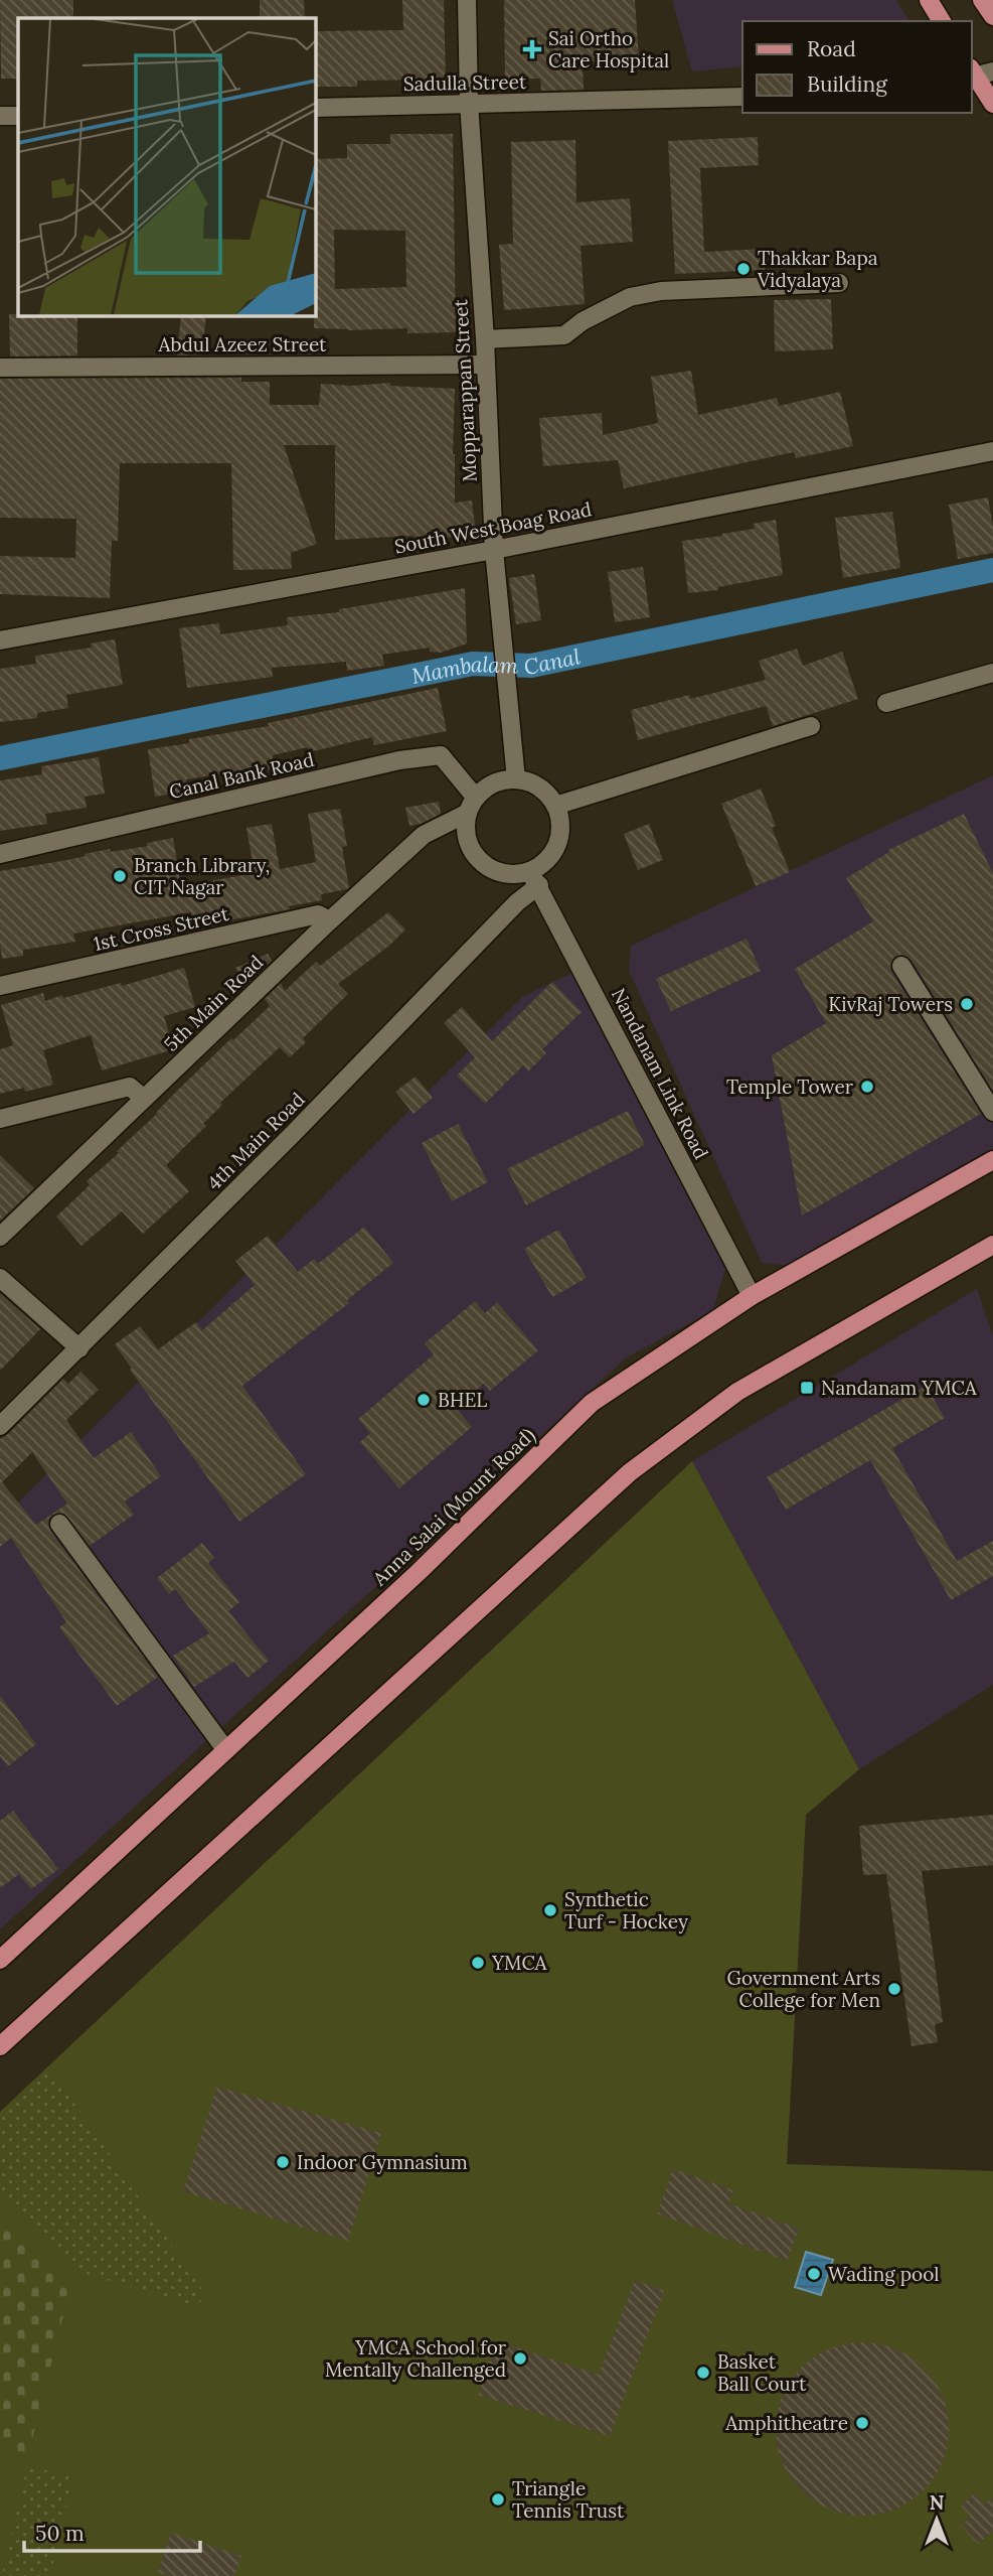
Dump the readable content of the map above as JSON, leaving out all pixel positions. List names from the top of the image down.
{
  "streets": {
    "main road": ["Anna Salai (Mount Road)"],
    "street": [
      "Sadulla Street",
      "Abdul Azeez Street",
      "Mopparappan Street",
      "South West Boag Road",
      "Canal Bank Road",
      "1st Cross Street",
      "5th Main Road",
      "Nandanam Link Road",
      "4th Main Road"
    ]
  },
  "crossings": [
    ["Sadulla Street", "Mopparappan Street"],
    ["Abdul Azeez Street", "Mopparappan Street"],
    ["Mopparappan Street", "South West Boag Road"],
    ["Mopparappan Street", "Canal Bank Road"],
    ["Mopparappan Street", "5th Main Road"],
    ["Mopparappan Street", "Nandanam Link Road"],
    ["Mopparappan Street", "4th Main Road"],
    ["Canal Bank Road", "5th Main Road"],
    ["Canal Bank Road", "Nandanam Link Road"],
    ["Canal Bank Road", "4th Main Road"],
    ["1st Cross Street", "5th Main Road"],
    ["5th Main Road", "Nandanam Link Road"],
    ["5th Main Road", "4th Main Road"],
    ["Nandanam Link Road", "4th Main Road"],
    ["Nandanam Link Road", "Anna Salai (Mount Road)"]
  ],
  "water": ["Mambalam Canal"],
  "places": {
    "health": ["Sai Ortho Care Hospital"],
    "other": [
      "Thakkar Bapa Vidyalaya",
      "Branch Library, CIT Nagar",
      "KivRaj Towers",
      "Temple Tower",
      "BHEL",
      "Synthetic Turf - Hockey",
      "YMCA",
      "Government Arts College for Men",
      "Indoor Gymnasium",
      "Wading pool",
      "YMCA School for Mentally Challenged",
      "Basket Ball Court",
      "Amphitheatre",
      "Triangle Tennis Trust"
    ],
    "transit": ["Nandanam YMCA"]
  },
  "legend": ["Road", "Building"],
  "scale_bar": "50 m",
  "north": "top"
}
